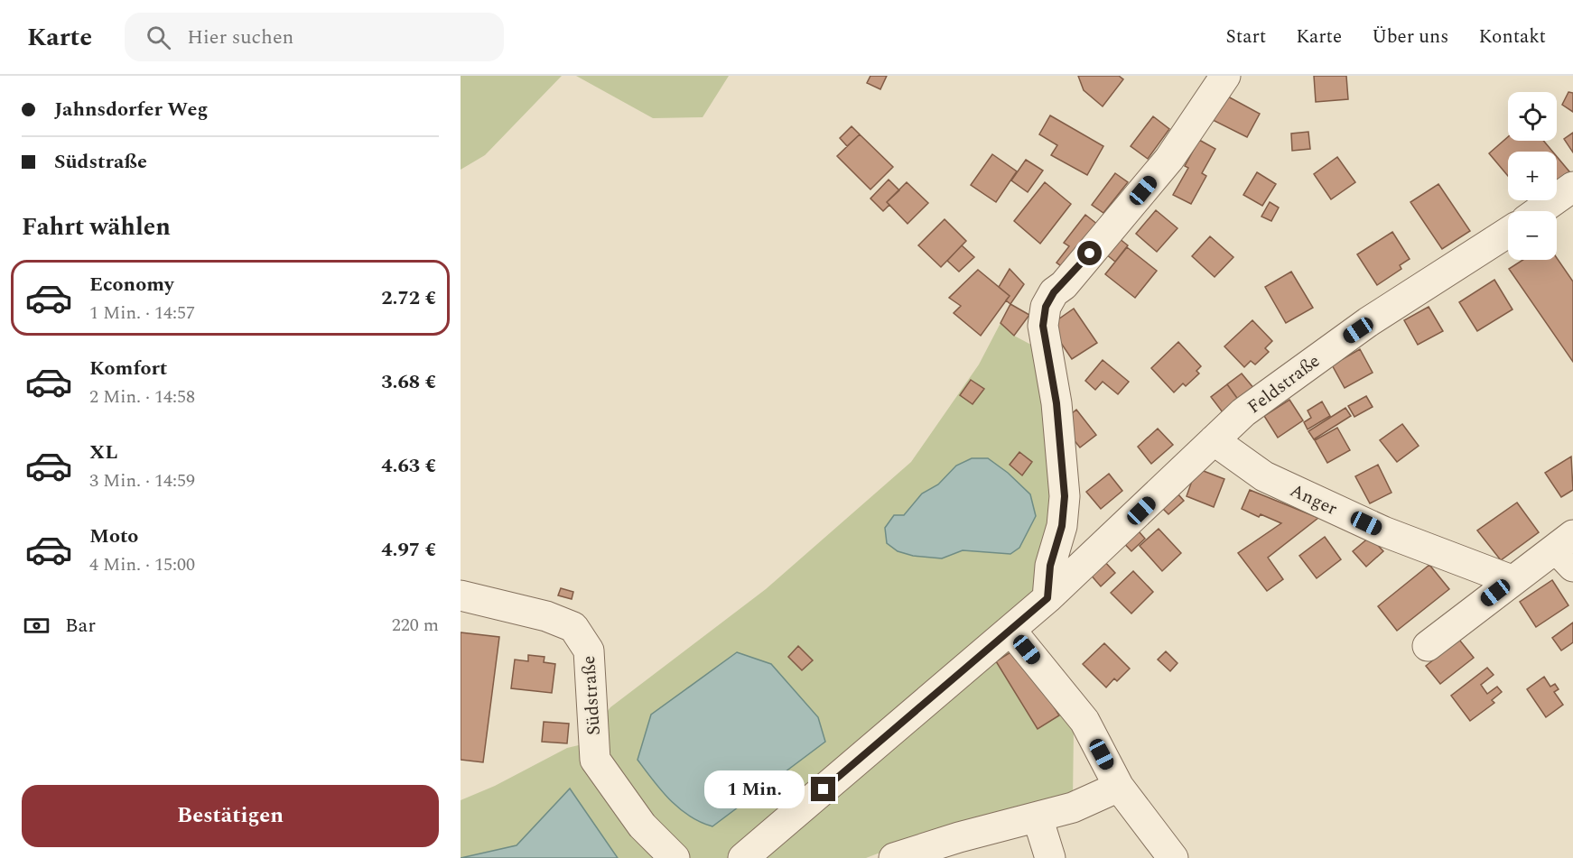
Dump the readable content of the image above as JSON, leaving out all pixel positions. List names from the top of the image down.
{
  "streets": {
    "street": ["Feldstraße", "Anger", "Südstraße"]
  },
  "crossings": [
    ["Feldstraße", "Anger"]
  ],
  "page": {
    "header": "Karte",
    "search": "Hier suchen",
    "nav": [
      "Start",
      "Karte",
      "Über uns",
      "Kontakt"
    ],
    "banner": ["Jahnsdorfer Weg", "Südstraße"],
    "map_buttons": ["+", "−"],
    "heading": "Fahrt wählen",
    "list": [
      {
        "name": "Economy",
        "note": "1 Min. · 14:57",
        "value": "2.72 €"
      },
      {
        "name": "Komfort",
        "note": "2 Min. · 14:58",
        "value": "3.68 €"
      },
      {
        "name": "XL",
        "note": "3 Min. · 14:59",
        "value": "4.63 €"
      },
      {
        "name": "Moto",
        "note": "4 Min. · 15:00",
        "value": "4.97 €"
      }
    ],
    "pay": ["Bar", "220 m"],
    "bubble": "1 Min.",
    "buttons": "Bestätigen"
  }
}
